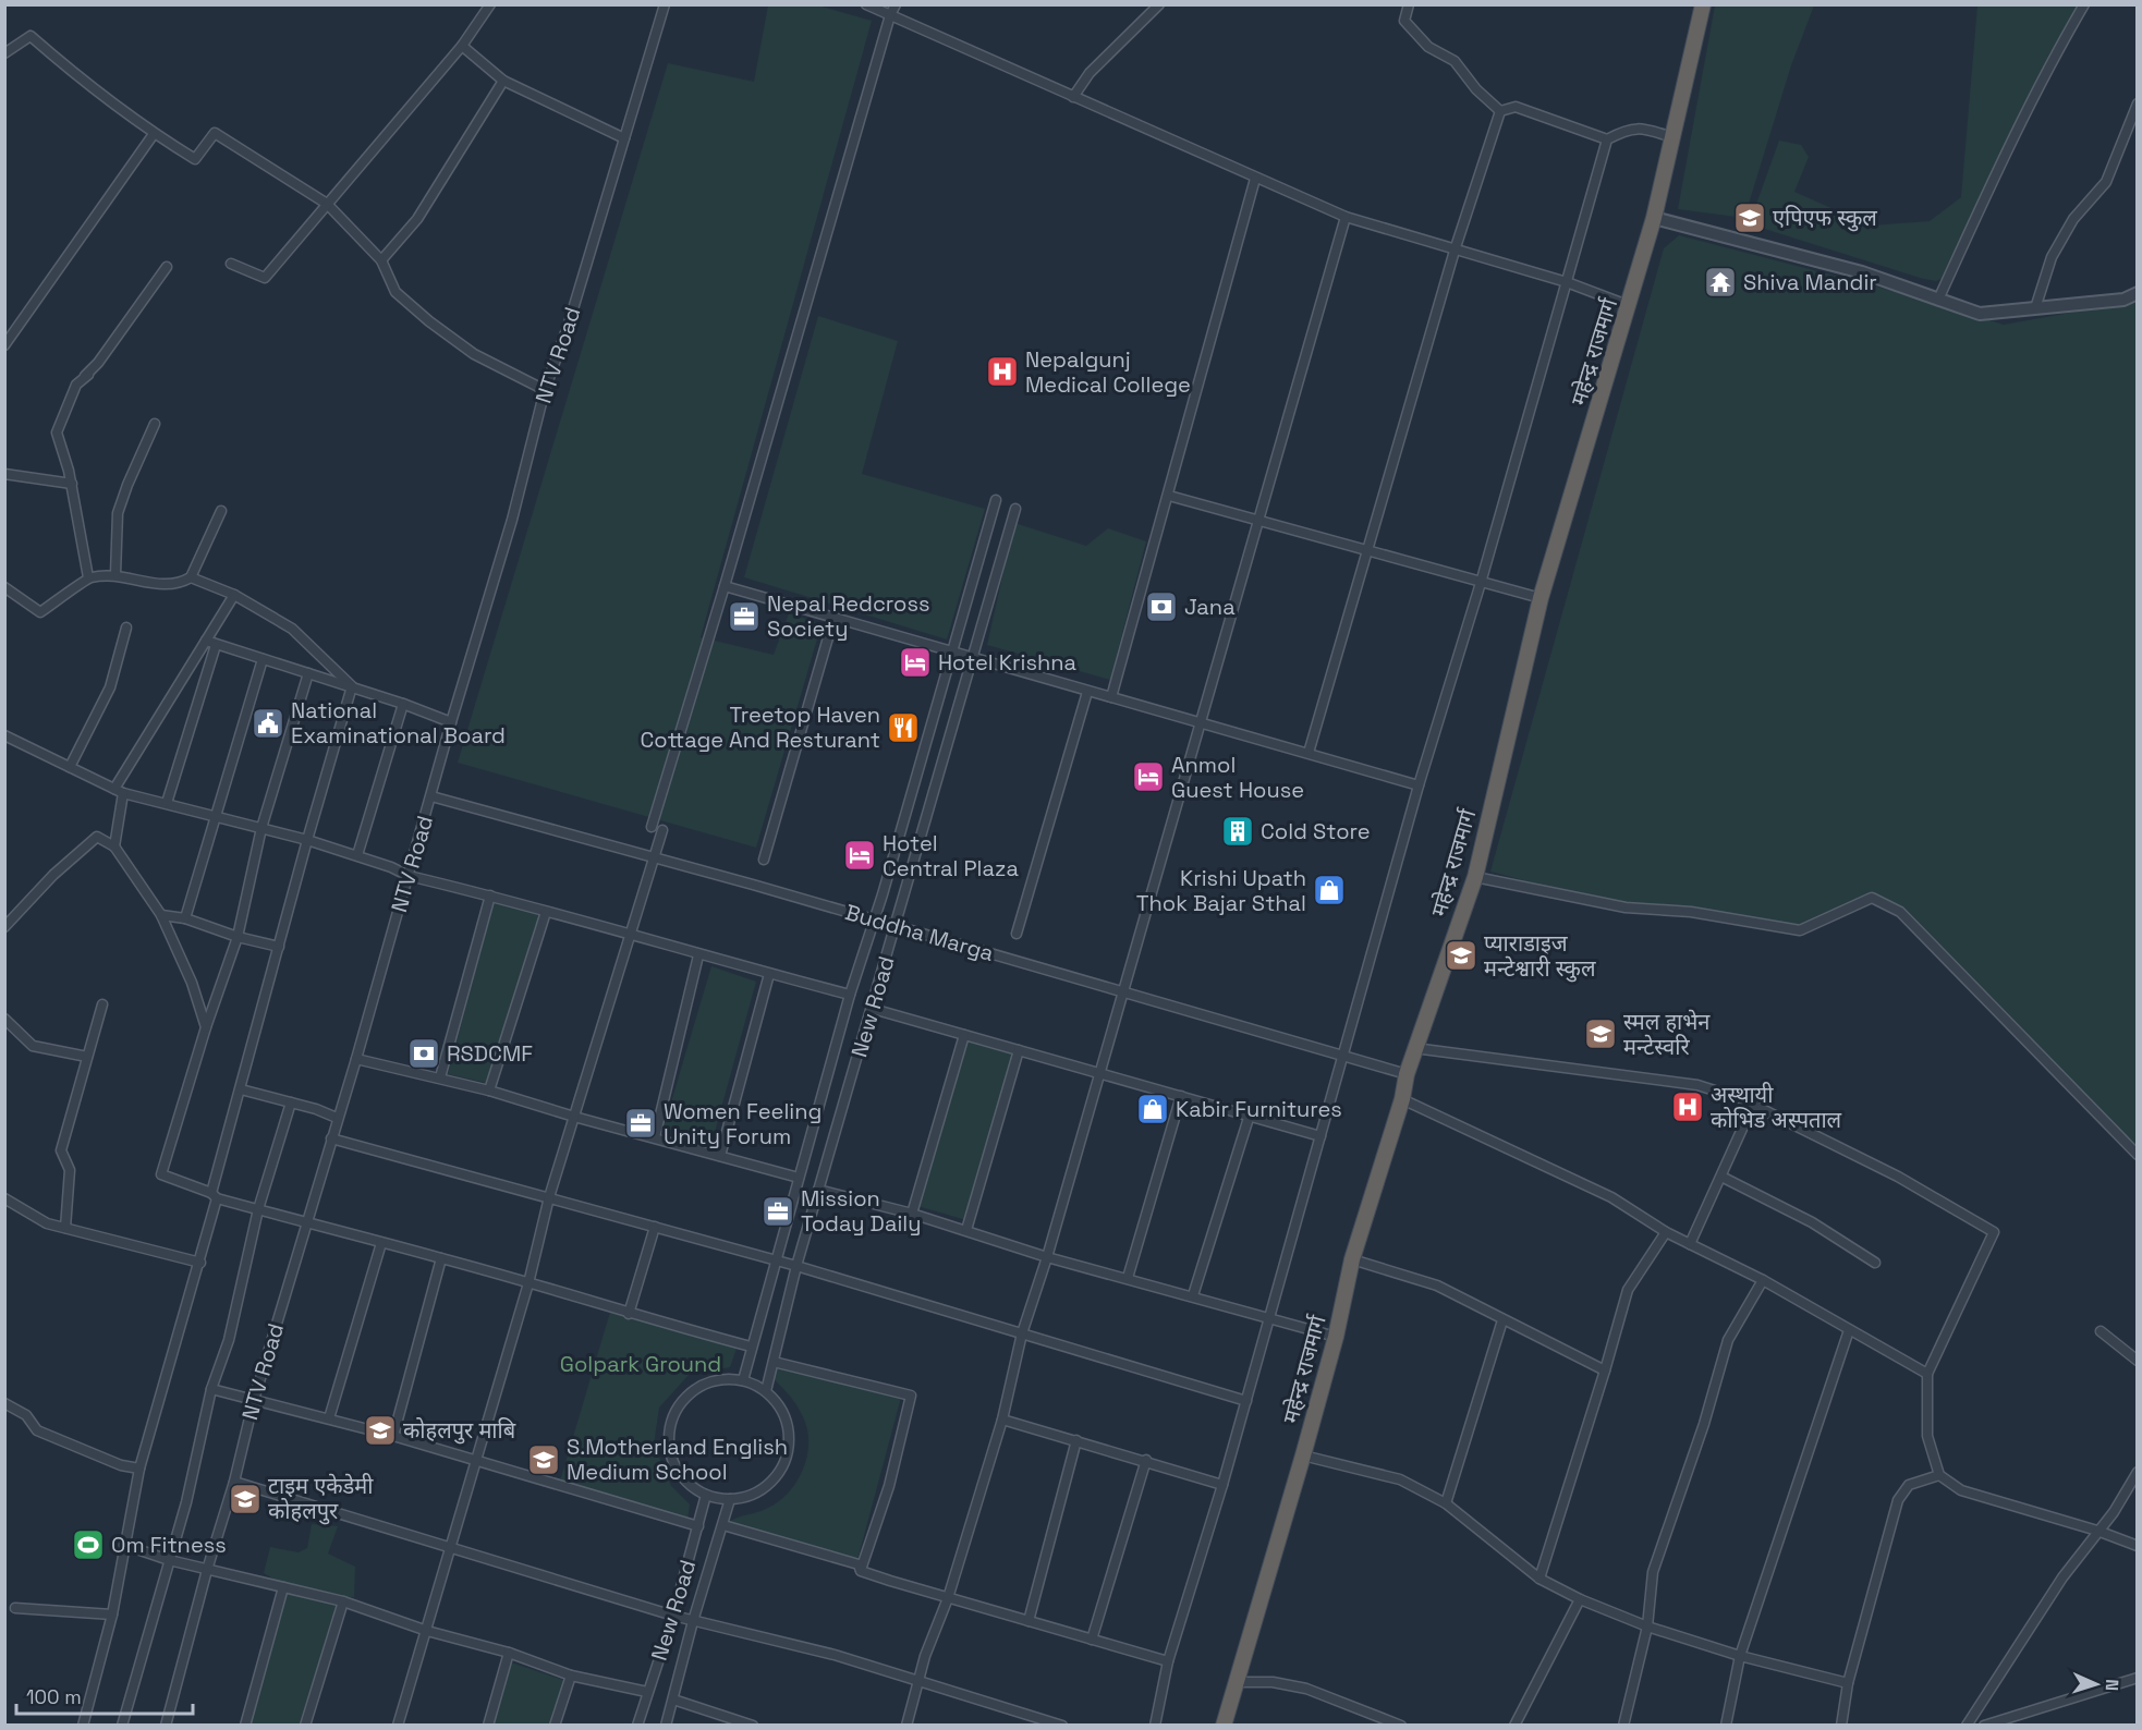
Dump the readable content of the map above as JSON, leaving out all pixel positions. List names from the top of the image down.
{
  "streets": {
    "highway": ["महेन्द्र राजमार्ग"],
    "street": ["NTV Road", "Buddha Marga", "New Road"]
  },
  "crossings": [
    ["महेन्द्र राजमार्ग", "Buddha Marga"],
    ["NTV Road", "Buddha Marga"],
    ["Buddha Marga", "New Road"]
  ],
  "parks": ["Golpark Ground"],
  "places": {
    "school or university": [
      "एपिएफ स्कुल",
      "प्याराडाइज मन्टेश्वारी स्कुल",
      "स्मल हाभेन मन्टेस्वरि",
      "कोहलपुर माबि",
      "S.Motherland English Medium School",
      "टाइम एकेडेमी कोहलपुर"
    ],
    "temple": ["Shiva Mandir"],
    "hospital": ["Nepalgunj Medical College", "अस्थायी कोभिड अस्पताल"],
    "bank": ["Jana", "RSDCMF"],
    "office": ["Nepal Redcross Society", "Women Feeling Unity Forum", "Mission Today Daily"],
    "hotel": ["Hotel Krishna", "Anmol Guest House", "Hotel Central Plaza"],
    "public building": ["National Examinational Board"],
    "restaurant": ["Treetop Haven Cottage And Resturant"],
    "building": ["Cold Store"],
    "shop": ["Krishi Upath Thok Bajar Sthal", "Kabir Furnitures"],
    "sports": ["Om Fitness"]
  },
  "scale_bar": "100 m",
  "north": "right"
}
